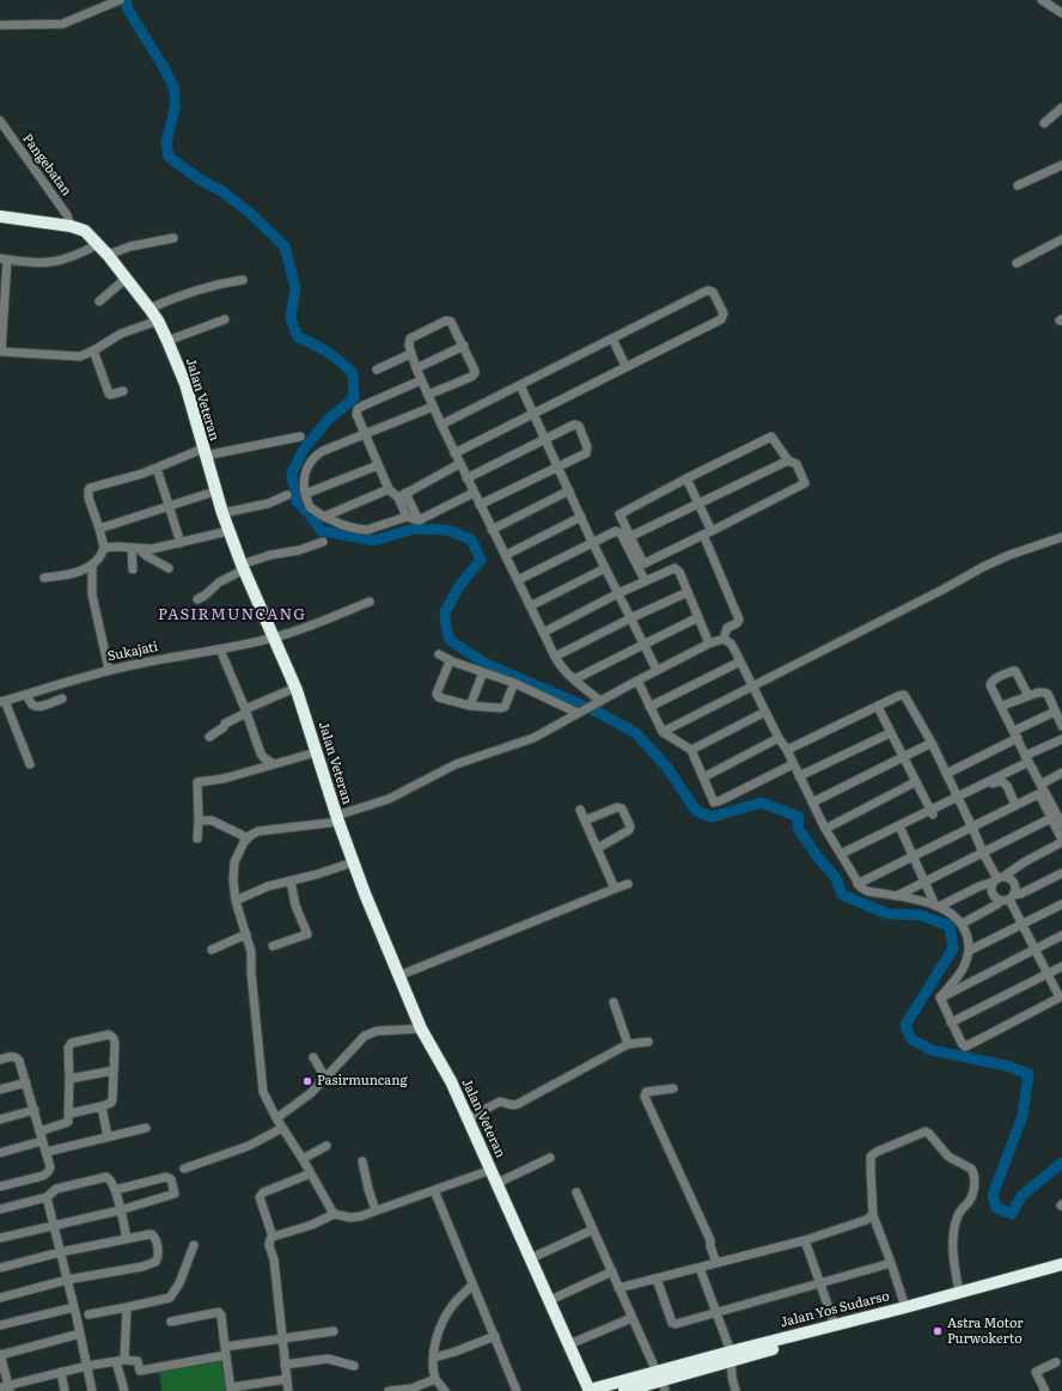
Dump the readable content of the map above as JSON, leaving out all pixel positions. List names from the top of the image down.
{
  "streets": {
    "highway": ["Jalan Veteran", "Jalan Yos Sudarso"],
    "street": ["Pangebatan", "Sukajati"]
  },
  "crossings": [
    ["Pangebatan", "Jalan Veteran"],
    ["Jalan Veteran", "Sukajati"],
    ["Jalan Veteran", "Jalan Yos Sudarso"]
  ],
  "districts": ["PASIRMUNCANG"],
  "places": ["Pasirmuncang", "Astra Motor Purwokerto"]
}
